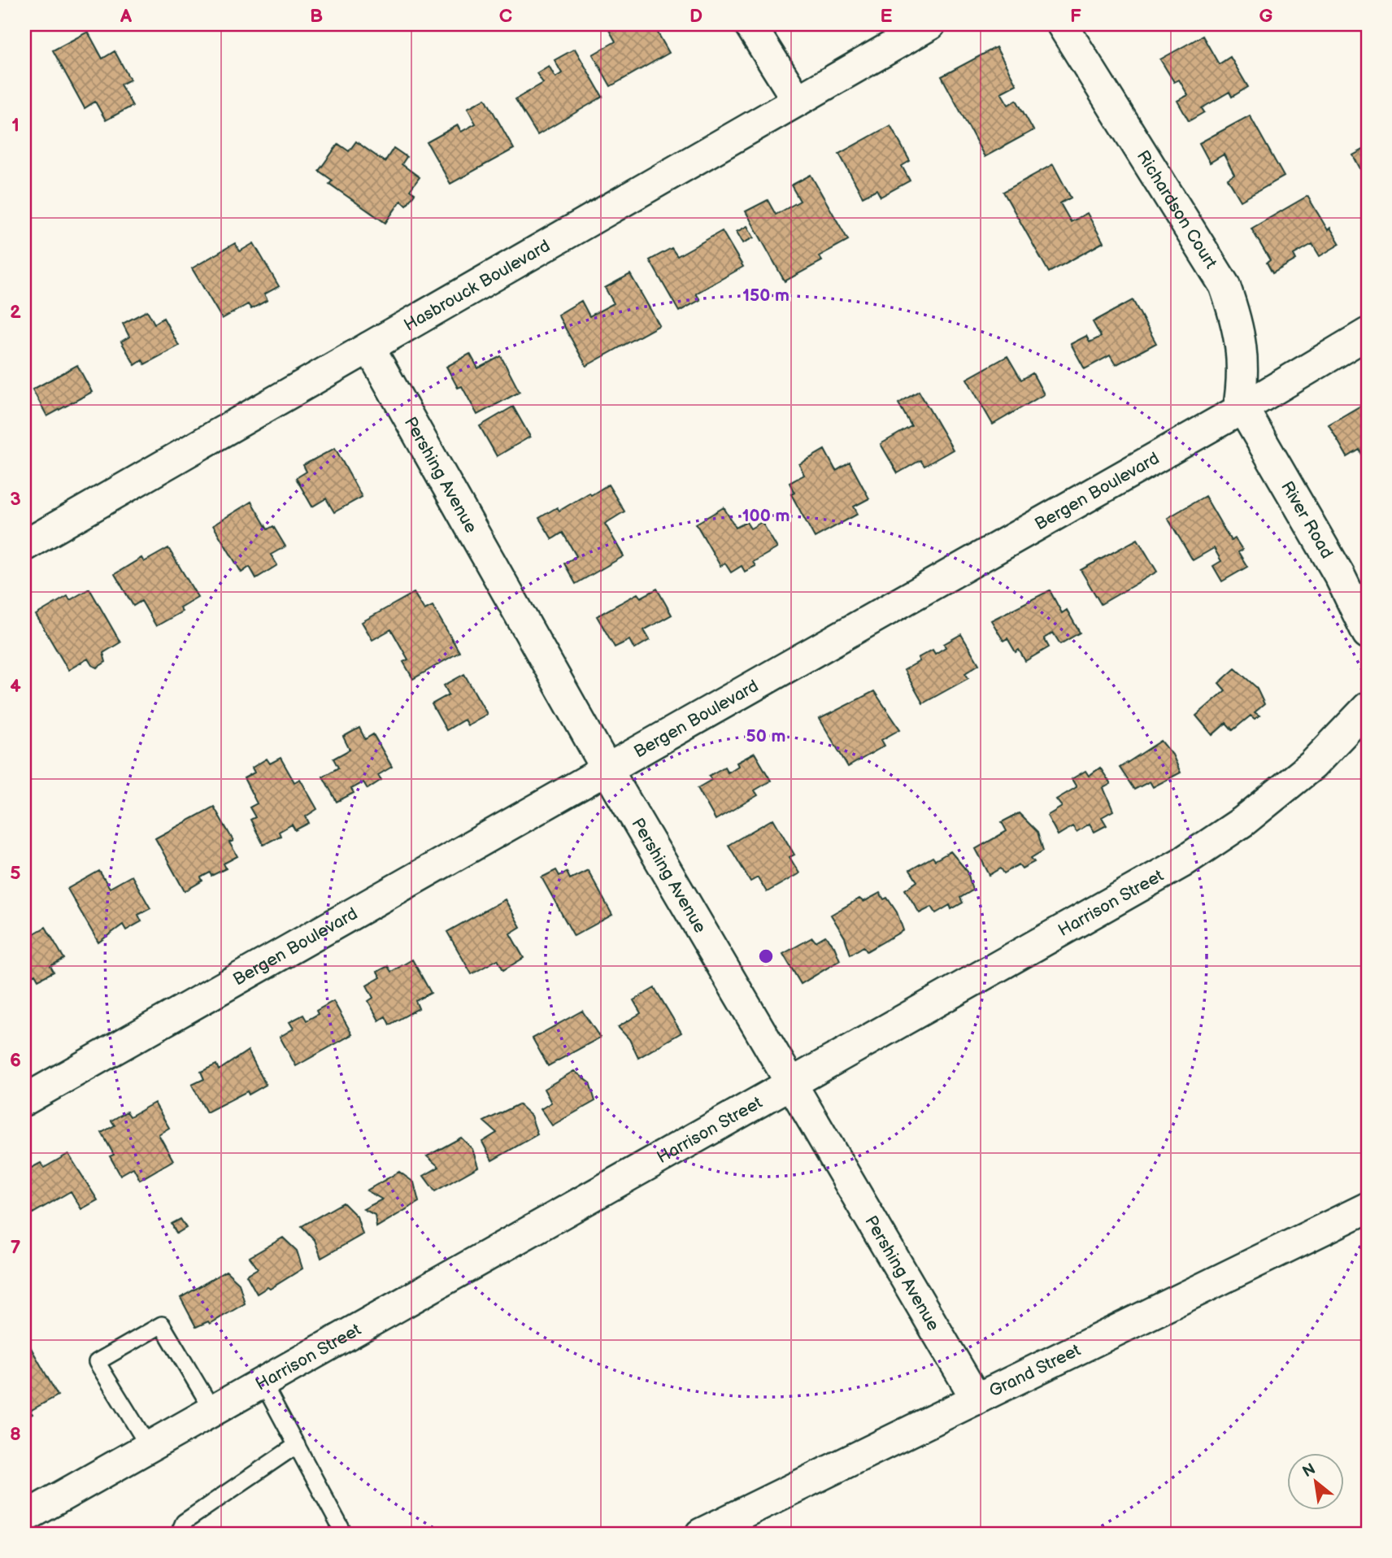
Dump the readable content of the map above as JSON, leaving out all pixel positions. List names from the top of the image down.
{
  "streets": {
    "street": [
      "Richardson Court",
      "Hasbrouck Boulevard",
      "Pershing Avenue",
      "Bergen Boulevard",
      "River Road",
      "Harrison Street",
      "Grand Street"
    ]
  },
  "crossings": [
    ["Richardson Court", "Bergen Boulevard"],
    ["Richardson Court", "River Road"],
    ["Hasbrouck Boulevard", "Pershing Avenue"],
    ["Pershing Avenue", "Bergen Boulevard"],
    ["Pershing Avenue", "Harrison Street"],
    ["Pershing Avenue", "Grand Street"],
    ["Bergen Boulevard", "River Road"]
  ],
  "north": "top left",
  "grid": {
    "columns": [
      "A",
      "B",
      "C",
      "D",
      "E",
      "F",
      "G"
    ],
    "rows": [
      "1",
      "2",
      "3",
      "4",
      "5",
      "6",
      "7",
      "8"
    ]
  },
  "rings": ["150 m", "100 m", "50 m"]
}
